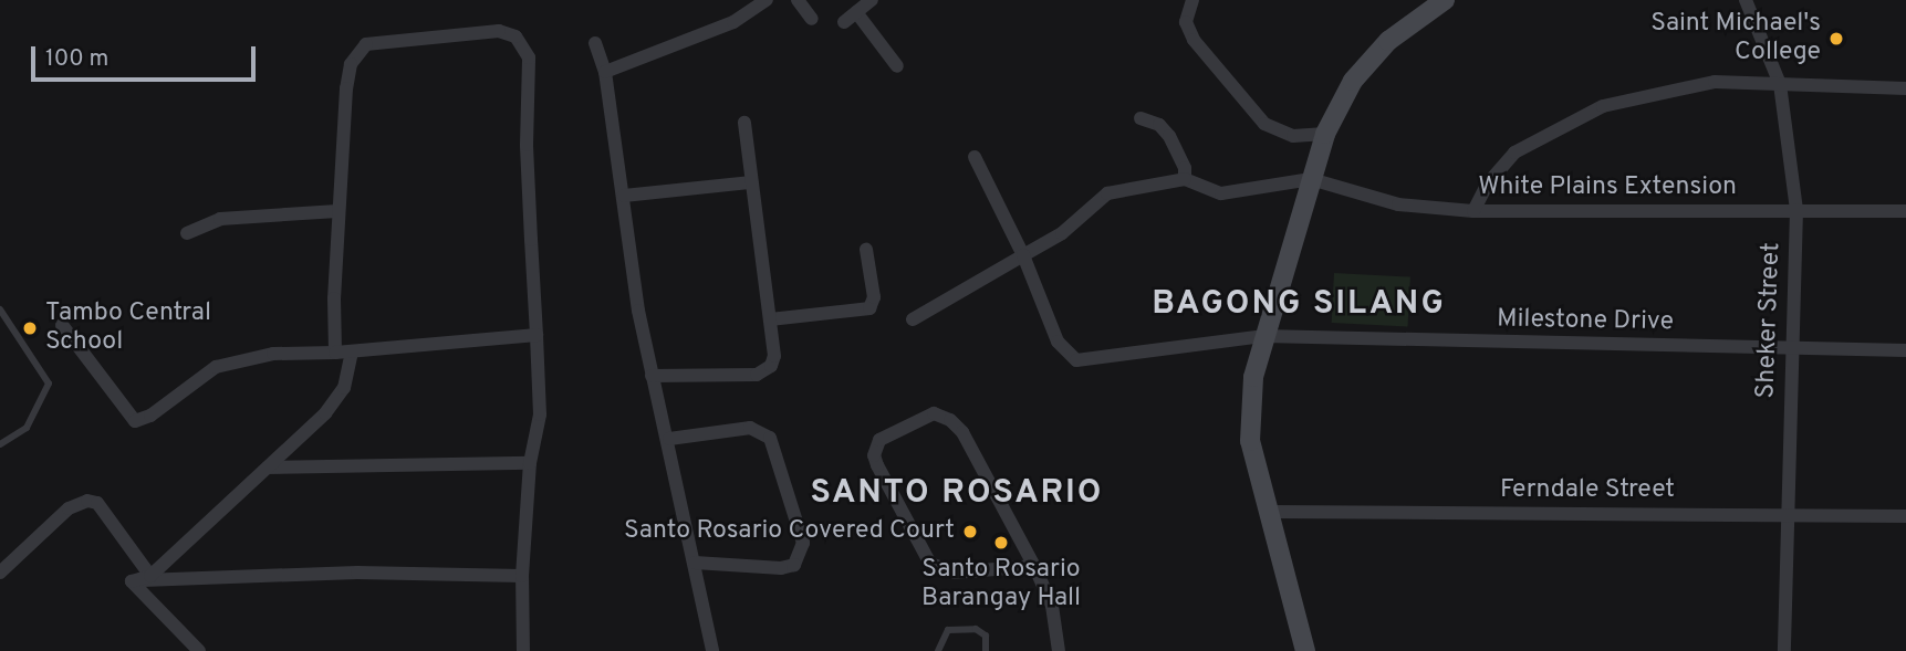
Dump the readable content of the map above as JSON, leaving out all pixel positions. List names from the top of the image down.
{
  "streets": {
    "street": [
      "White Plains Extension",
      "Sheker Street",
      "Milestone Drive",
      "Ferndale Street"
    ]
  },
  "crossings": [
    ["White Plains Extension", "Sheker Street"],
    ["Sheker Street", "Milestone Drive"],
    ["Sheker Street", "Ferndale Street"]
  ],
  "districts": ["BAGONG SILANG", "SANTO ROSARIO"],
  "places": [
    "Saint Michael's College",
    "Tambo Central School",
    "Santo Rosario Covered Court",
    "Santo Rosario Barangay Hall"
  ],
  "scale_bar": "100 m"
}
